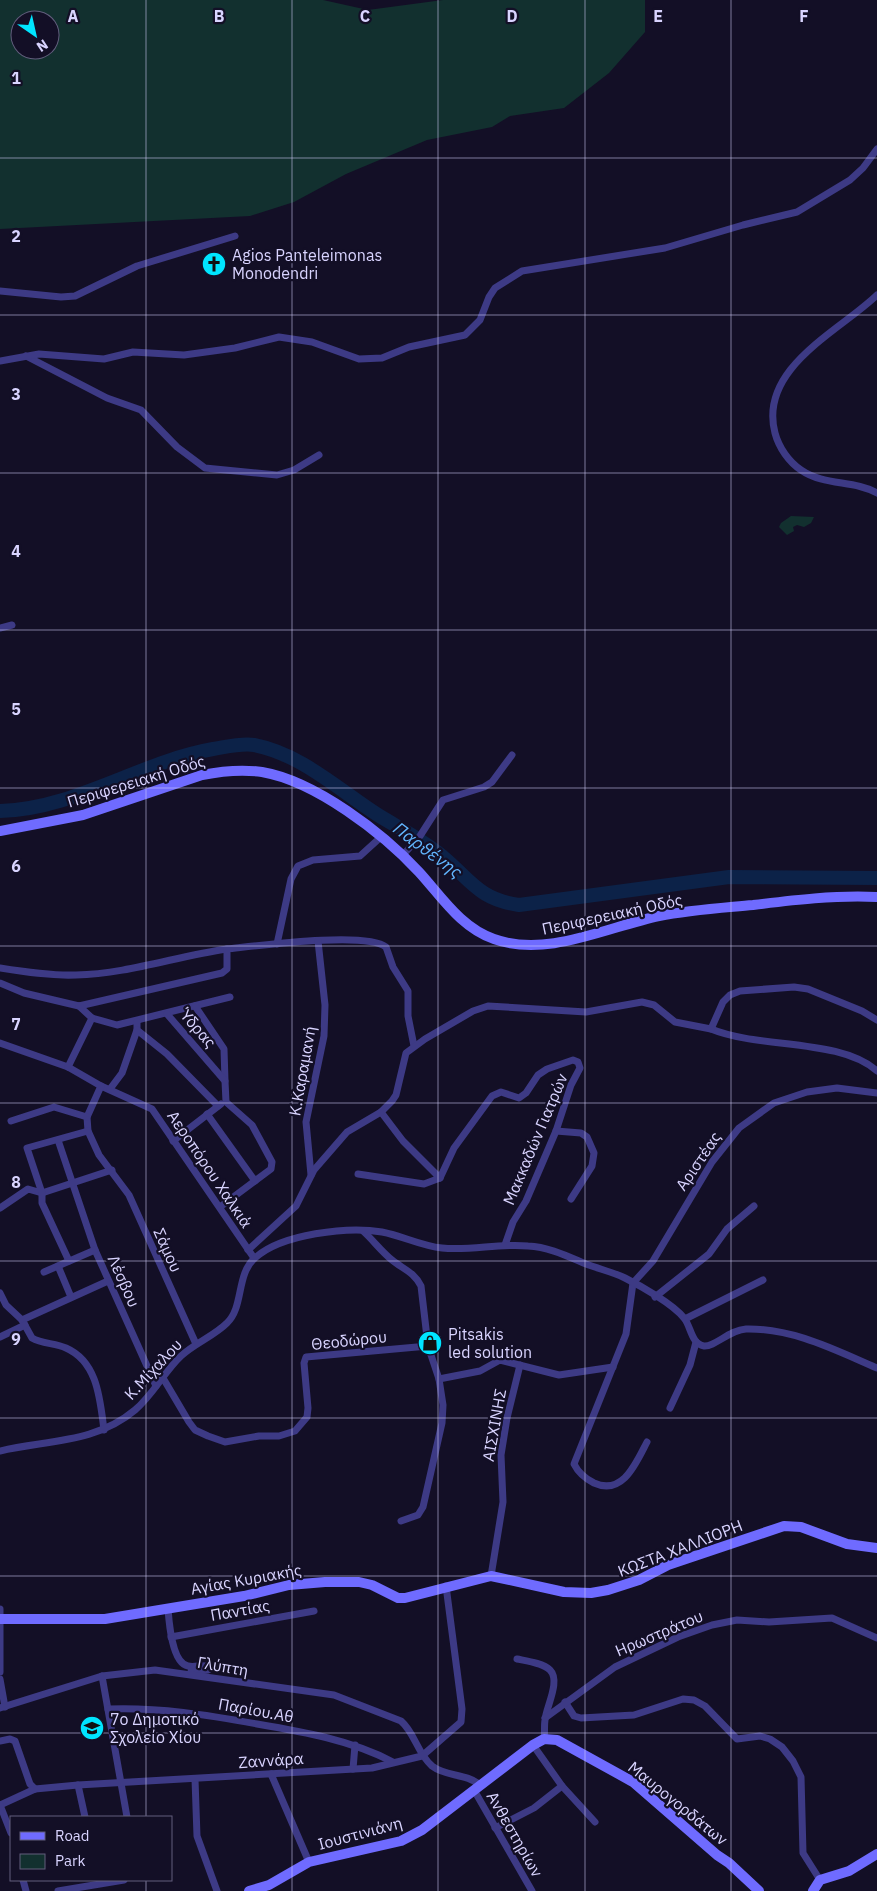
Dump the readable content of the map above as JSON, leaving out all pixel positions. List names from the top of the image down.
{
  "streets": {
    "main road": [
      "Περιφερειακή Οδός",
      "ΚΩΣΤΑ ΧΑΛΛΙΟΡΗ",
      "Αγίας Κυριακής",
      "Μαυρογορδάτων",
      "Ιουστινιάνη"
    ],
    "street": [
      "Ύδρας",
      "Κ.Καραμανή",
      "Μακκαδών Γιατρών",
      "Αριστέας",
      "Αεροπόρου Χαλκιά",
      "Σάμου",
      "Λέσβου",
      "Θεοδώρου",
      "Κ.Μίχαλου",
      "ΑΙΣΧΙΝΗΣ",
      "Παντίας",
      "Ηρωστράτου",
      "Γλύπτη",
      "Παρίου.Αθ",
      "Ζαννάρα",
      "Ανθεστηρίων"
    ]
  },
  "crossings": [
    ["Αεροπόρου Χαλκιά", "Κ.Μίχαλου"],
    ["Σάμου", "Κ.Μίχαλου"],
    ["Λέσβου", "Κ.Μίχαλου"],
    ["Θεοδώρου", "Κ.Μίχαλου"],
    ["ΑΙΣΧΙΝΗΣ", "ΚΩΣΤΑ ΧΑΛΛΙΟΡΗ"],
    ["ΑΙΣΧΙΝΗΣ", "Αγίας Κυριακής"],
    ["ΚΩΣΤΑ ΧΑΛΛΙΟΡΗ", "Αγίας Κυριακής"],
    ["Γλύπτη", "Ζαννάρα"],
    ["Παρίου.Αθ", "Ζαννάρα"],
    ["Μαυρογορδάτων", "Ιουστινιάνη"],
    ["Ιουστινιάνη", "Ανθεστηρίων"]
  ],
  "water": ["Παρθένης"],
  "places": {
    "church": ["Agios Panteleimonas Monodendri"],
    "shop": ["Pitsakis led solution"],
    "school or university": ["7ο Δημοτικό Σχολείο Χίου"]
  },
  "legend": ["Road", "Park"],
  "north": "bottom right",
  "grid": {
    "columns": [
      "A",
      "B",
      "C",
      "D",
      "E",
      "F"
    ],
    "rows": [
      "1",
      "2",
      "3",
      "4",
      "5",
      "6",
      "7",
      "8",
      "9"
    ]
  }
}
